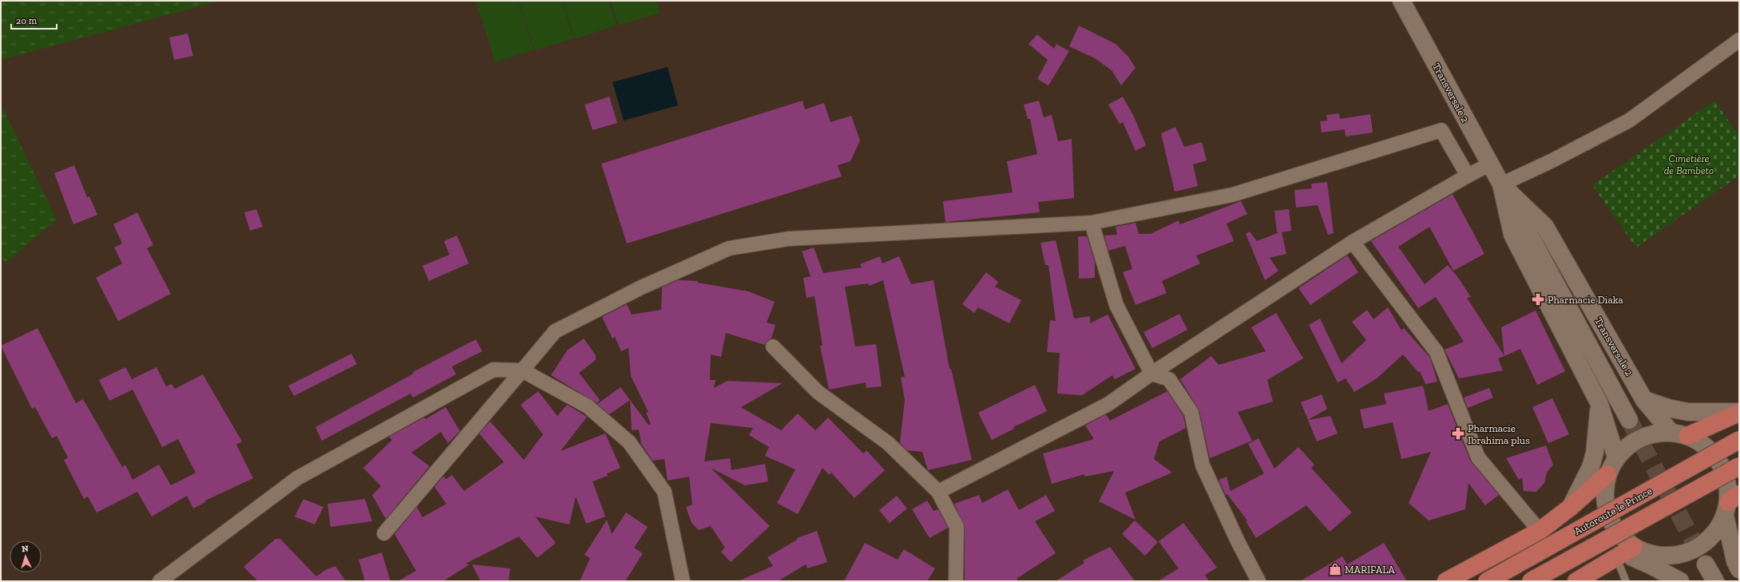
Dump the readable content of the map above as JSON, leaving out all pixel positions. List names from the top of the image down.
{
  "streets": {
    "main road": ["Transversale 2", "Autoroute le Prince"]
  },
  "parks": ["Cimetière de Bambeto"],
  "places": {
    "pharmacy": ["Pharmacie Diaka", "Pharmacie Ibrahima plus"],
    "shop": ["MARIFALA"]
  },
  "scale_bar": "20 m",
  "north": "top"
}
